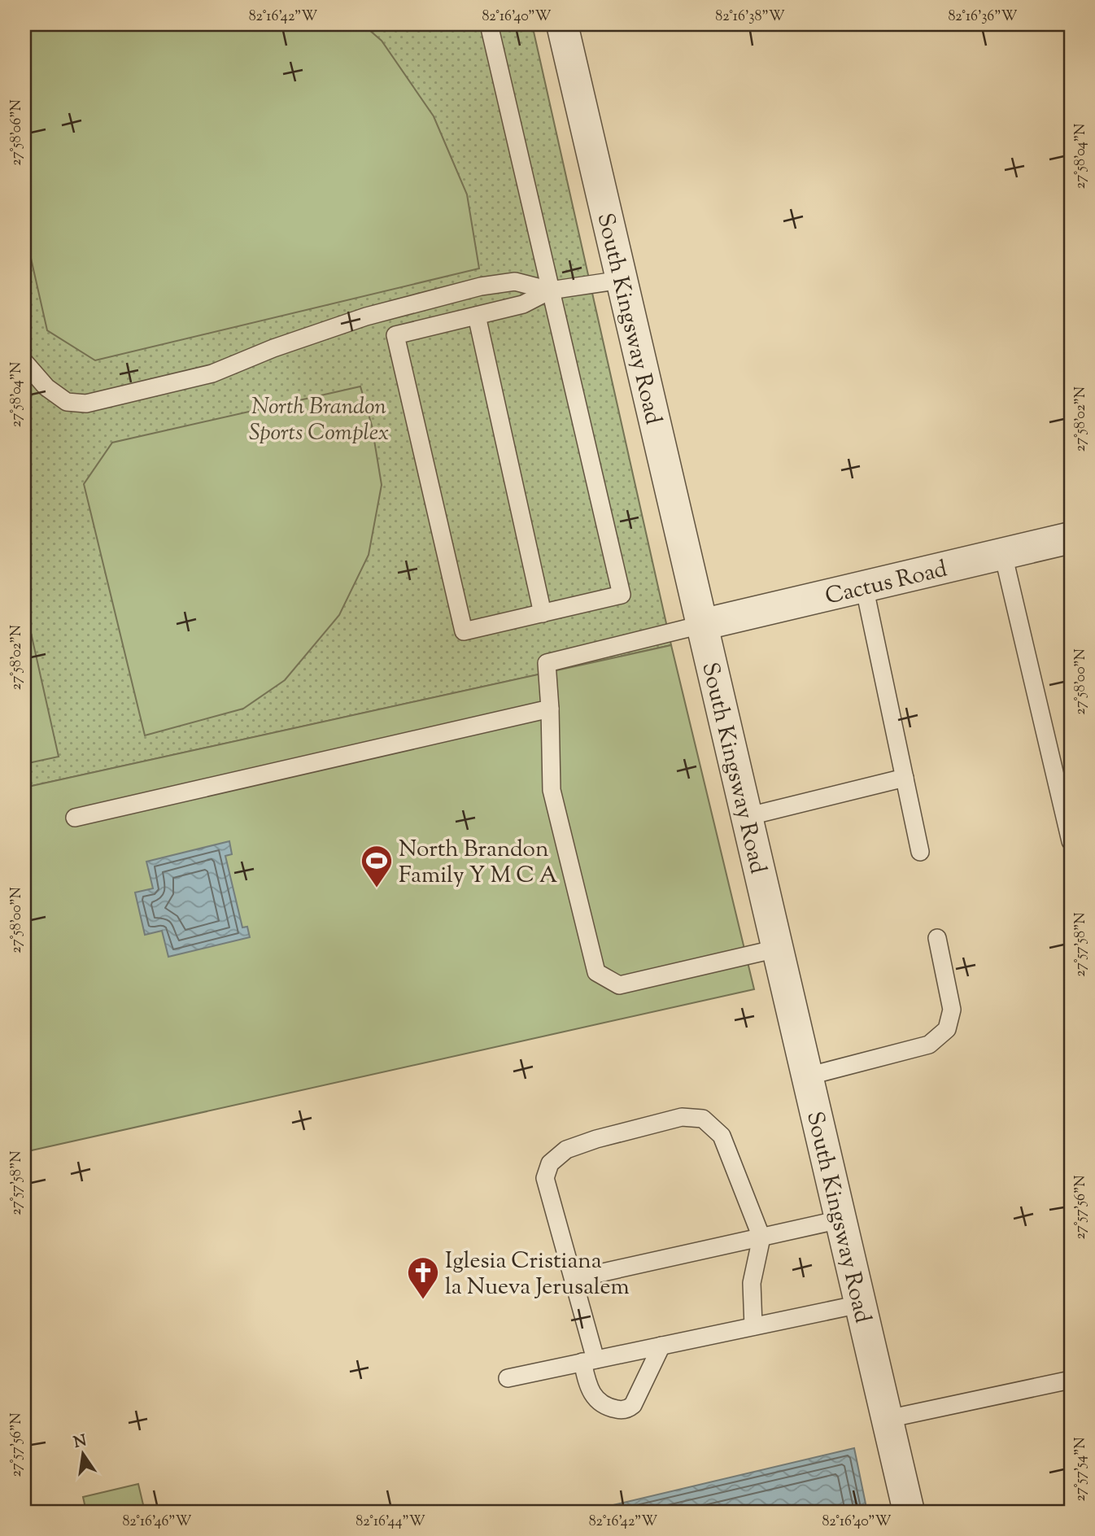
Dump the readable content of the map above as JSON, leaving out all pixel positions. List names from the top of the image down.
{
  "streets": {
    "street": ["South Kingsway Road", "Cactus Road"]
  },
  "crossings": [
    ["South Kingsway Road", "Cactus Road"]
  ],
  "parks": ["North Brandon Sports Complex"],
  "places": {
    "sports": ["North Brandon Family Y M C A"],
    "church": ["Iglesia Cristiana la Nueva Jerusalem"]
  },
  "north": "top",
  "coordinates": [
    "82°16'42\"W",
    "82°16'40\"W",
    "82°16'38\"W",
    "82°16'36\"W",
    "27°58'06\"N",
    "27°58'04\"N",
    "27°58'02\"N",
    "27°58'00\"N",
    "27°57'58\"N",
    "27°57'56\"N",
    "27°57'54\"N",
    "82°16'46\"W",
    "82°16'44\"W"
  ]
}
